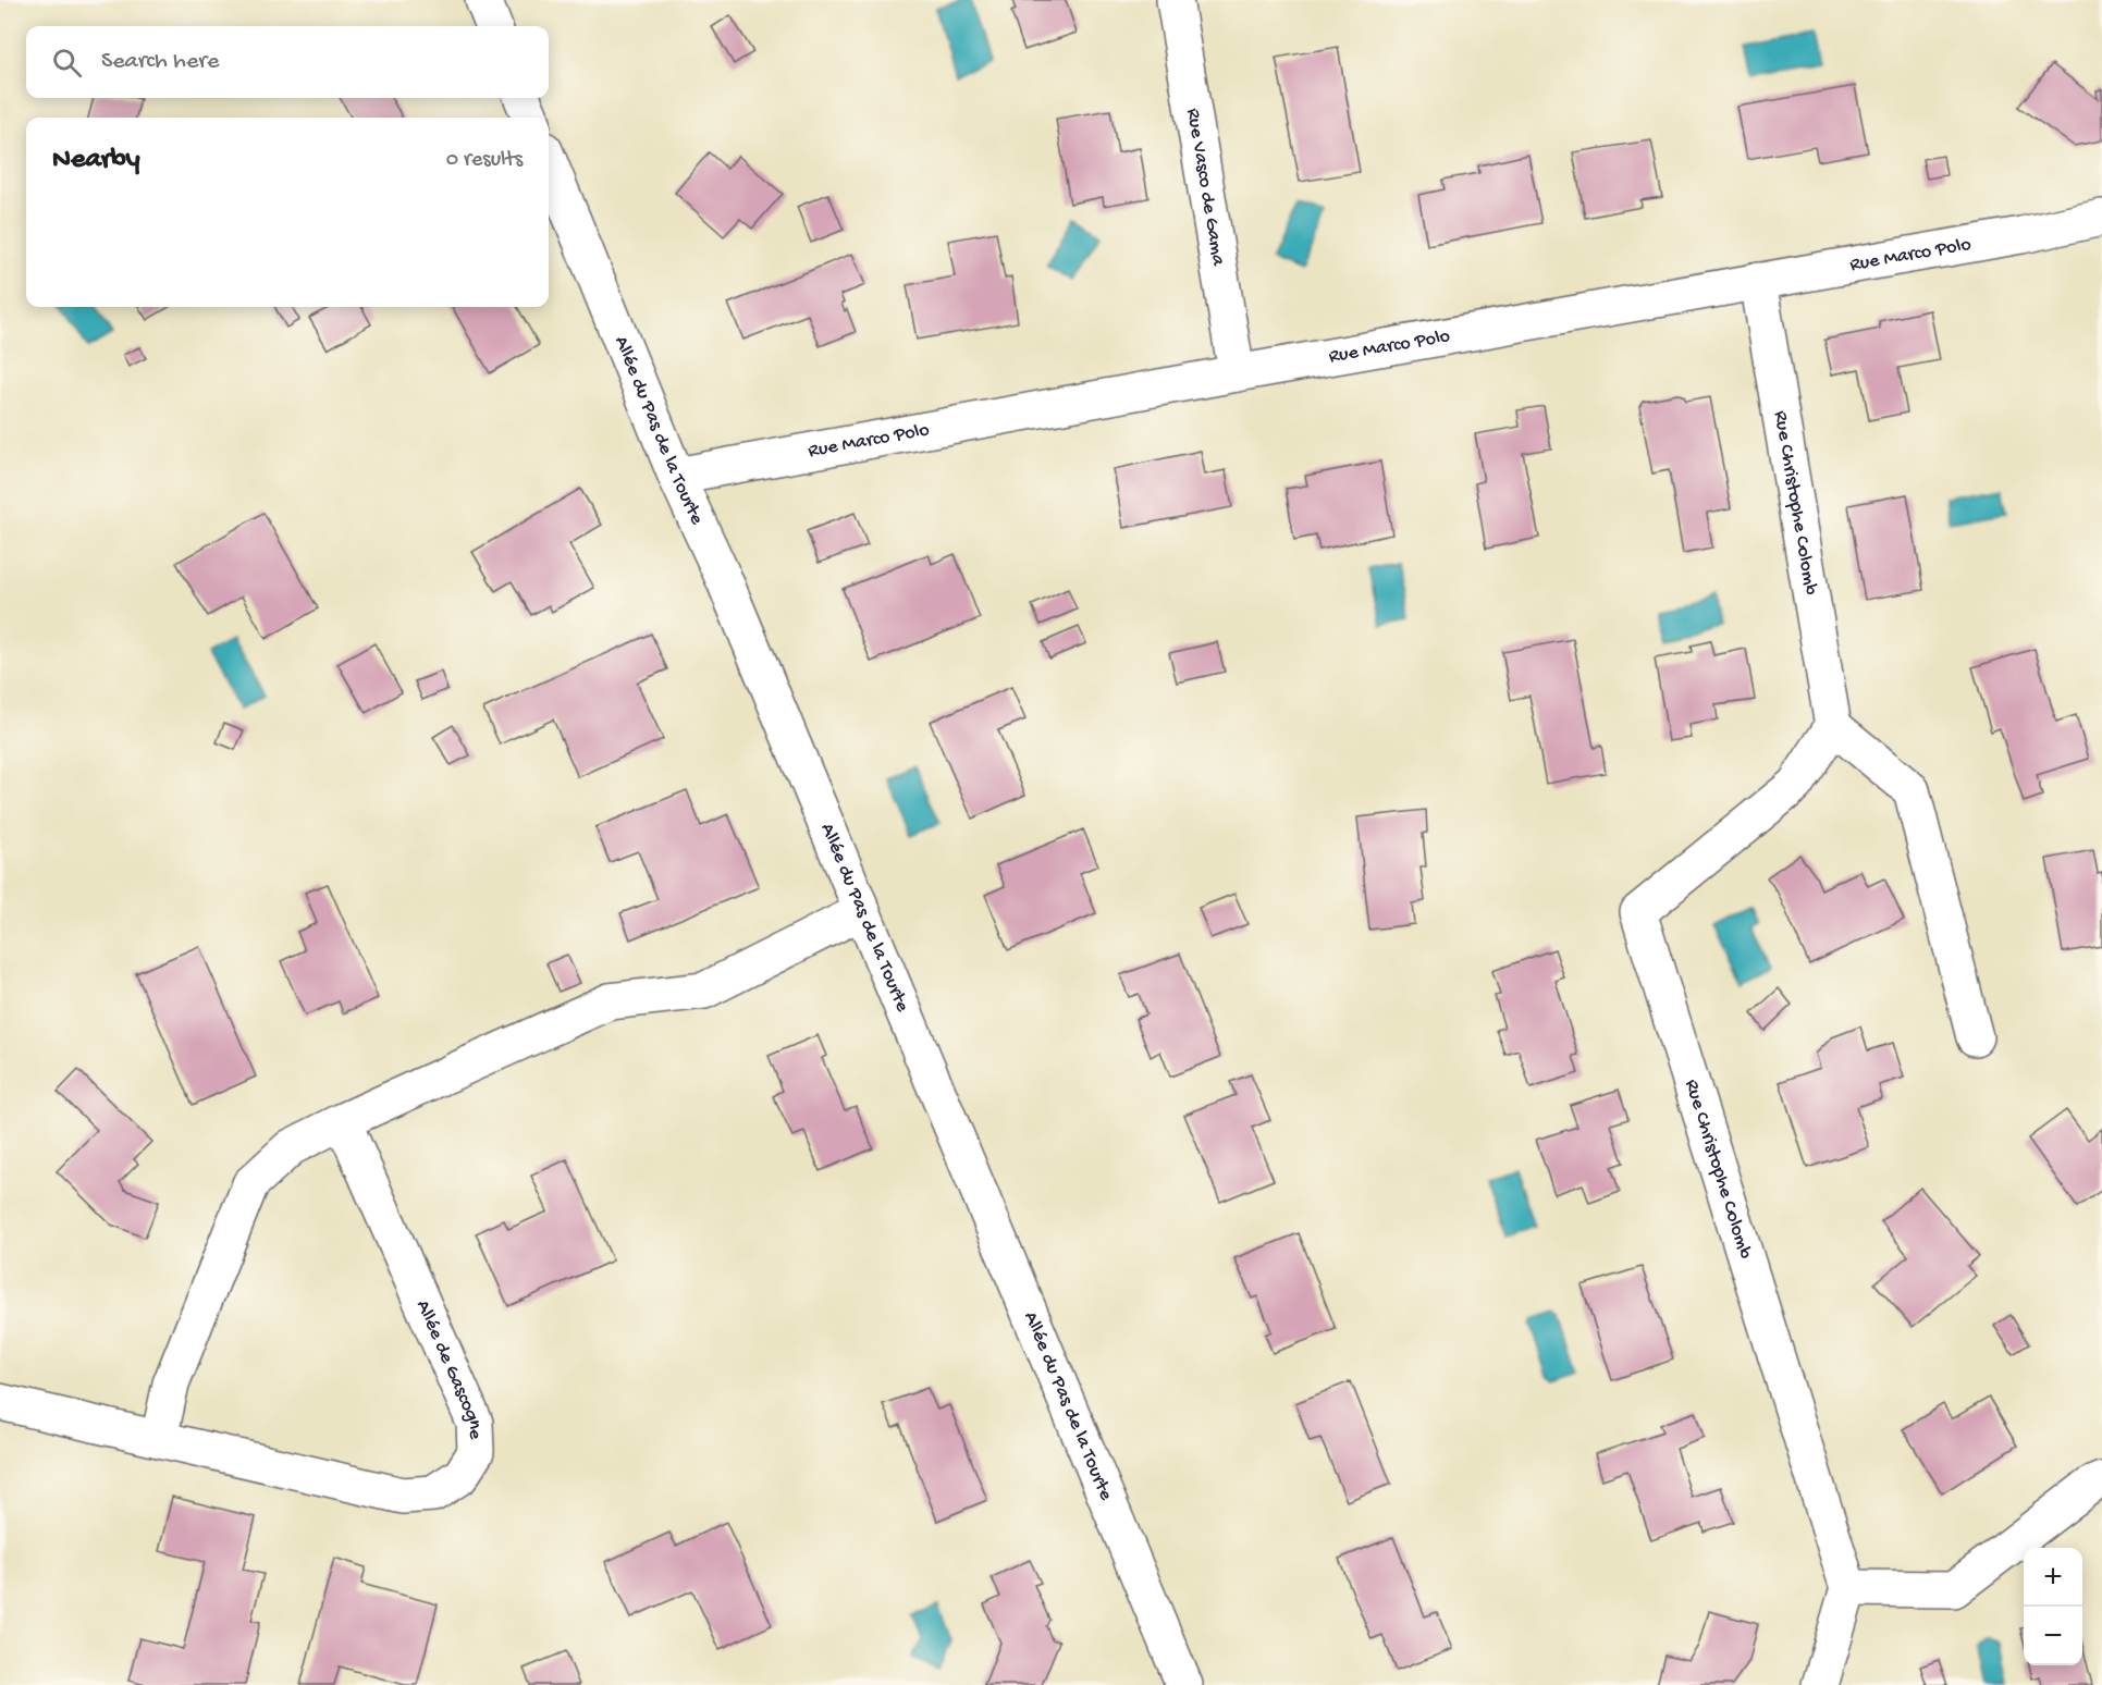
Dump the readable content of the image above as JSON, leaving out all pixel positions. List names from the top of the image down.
{
  "streets": {
    "street": [
      "Rue Vasco de Gama",
      "Rue Marco Polo",
      "Allée du Pas de la Tourte",
      "Rue Christophe Colomb",
      "Allée de Gascogne"
    ]
  },
  "crossings": [
    ["Rue Vasco de Gama", "Rue Marco Polo"],
    ["Rue Marco Polo", "Allée du Pas de la Tourte"],
    ["Rue Marco Polo", "Rue Christophe Colomb"]
  ],
  "page": {
    "search": "Search here",
    "heading": ["Nearby", "0 results"],
    "map_buttons": ["+", "−"]
  }
}
